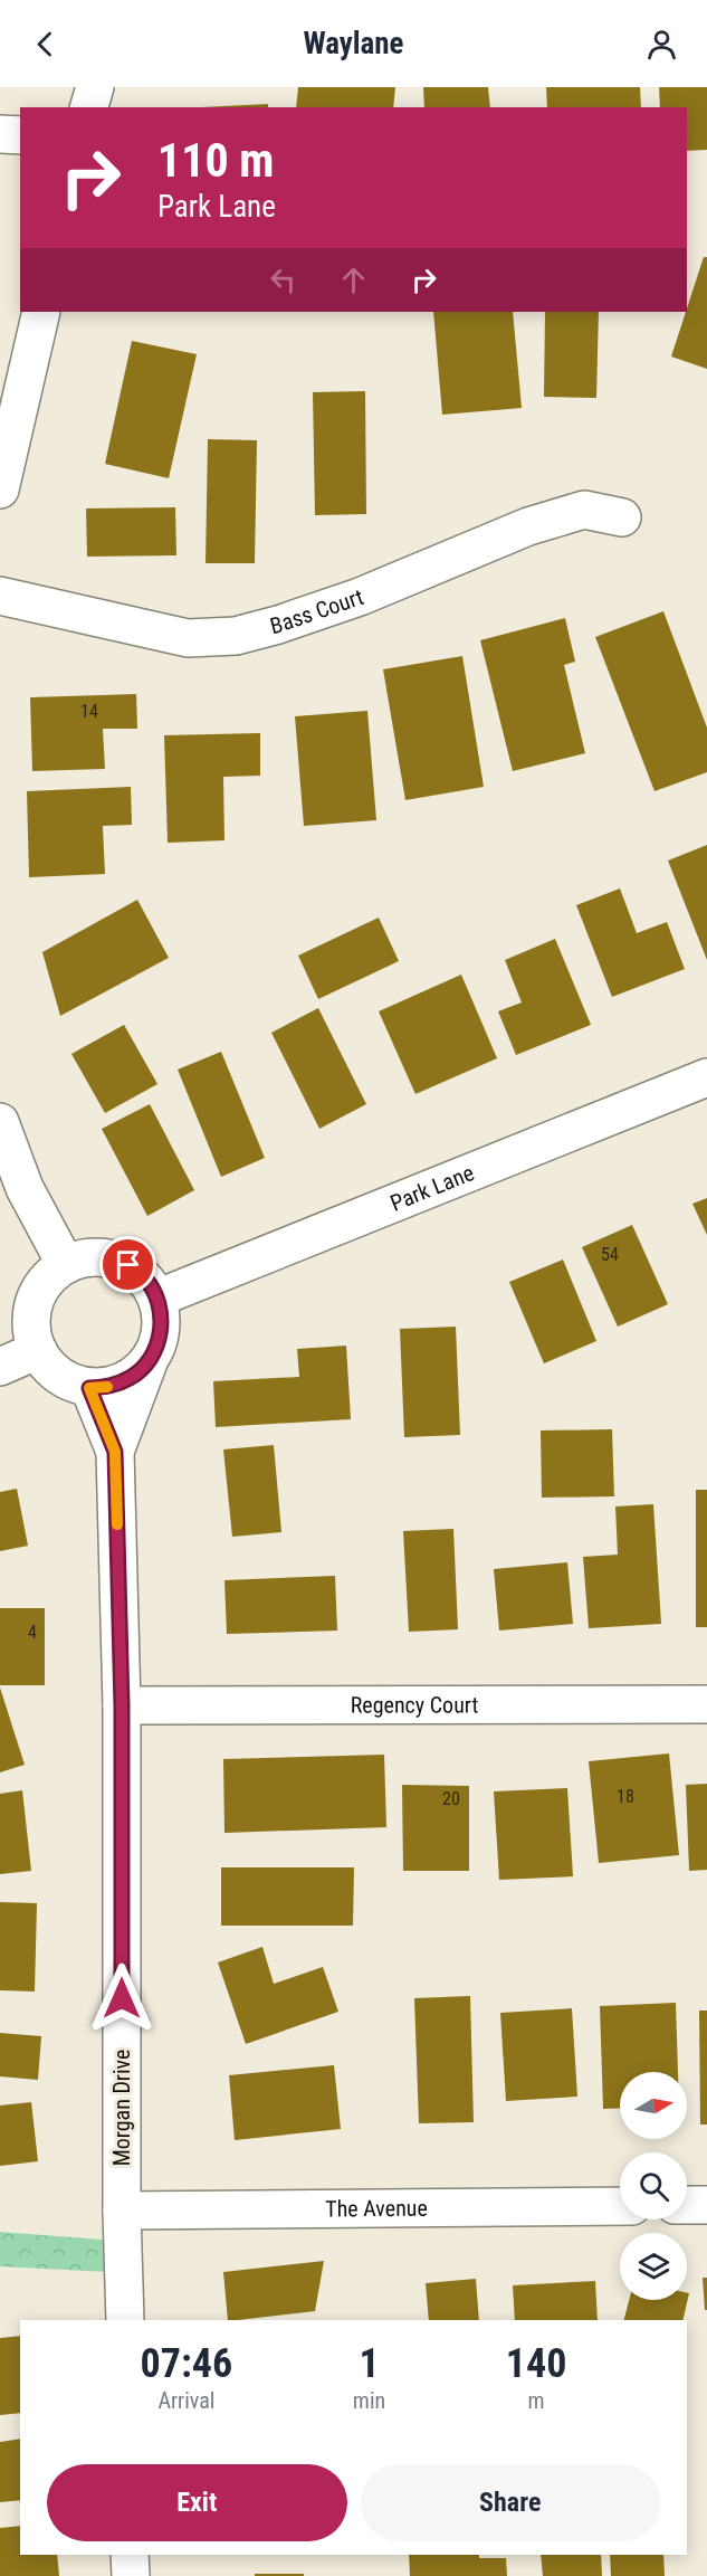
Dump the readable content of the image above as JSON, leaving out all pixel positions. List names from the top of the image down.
{
  "streets": {
    "street": [
      "Bass Court",
      "Park Lane",
      "Regency Court",
      "Morgan Drive",
      "The Avenue"
    ]
  },
  "crossings": [
    ["Park Lane", "Morgan Drive"],
    ["Regency Court", "Morgan Drive"],
    ["Morgan Drive", "The Avenue"]
  ],
  "house_numbers": [
    "14",
    "54",
    "4",
    "18",
    "20"
  ],
  "north": "right",
  "page": {
    "header": "Waylane",
    "turn": ["110 m", "Park Lane"],
    "eta": [
      "07:46",
      "Arrival",
      "1",
      "min",
      "140",
      "m"
    ],
    "buttons": ["Exit", "Share"]
  }
}
